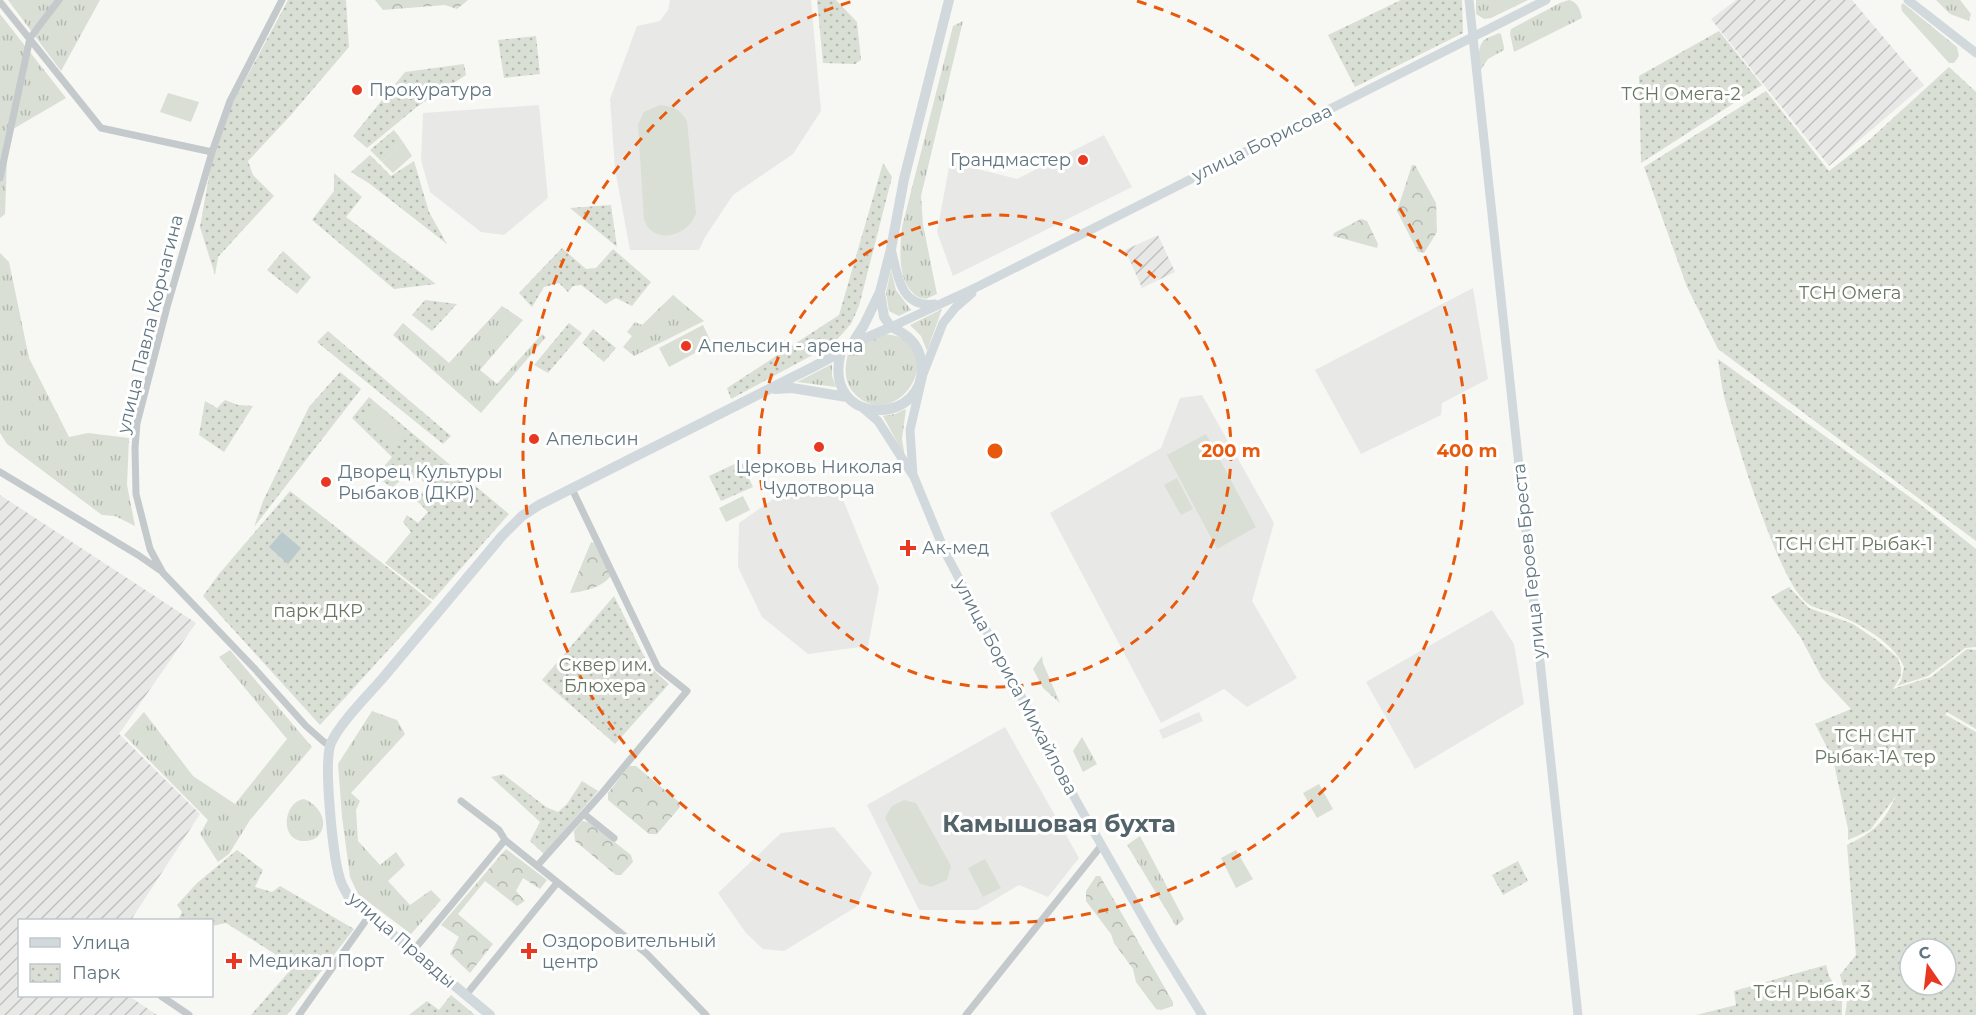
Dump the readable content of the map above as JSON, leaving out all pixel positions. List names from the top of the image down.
{
  "streets": {
    "main road": ["улица Правды"],
    "street": [
      "улица Борисова",
      "улица Павла Корчагина",
      "улица Героев Бреста",
      "улица Бориса Михайлова"
    ]
  },
  "crossings": [
    ["улица Борисова", "улица Героев Бреста"],
    ["улица Борисова", "улица Бориса Михайлова"],
    ["улица Павла Корчагина", "улица Правды"]
  ],
  "districts": ["Камышовая бухта"],
  "parks": [
    "ТСН Омега-2",
    "ТСН Омега",
    "ТСН СНТ Рыбак-1",
    "парк ДКР",
    "Сквер им. Блюхера",
    "ТСН СНТ Рыбак-1А тер",
    "ТСН Рыбак 3"
  ],
  "places": {
    "other": [
      "Прокуратура",
      "Грандмастер",
      "Апельсин - арена",
      "Апельсин",
      "Церковь Николая Чудотворца",
      "Дворец Культуры Рыбаков (ДКР)"
    ],
    "health": ["Ак-мед", "Оздоровительный центр", "Медикал Порт"]
  },
  "legend": ["Улица", "Парк"],
  "north": "top",
  "rings": ["200 m", "400 m"]
}
